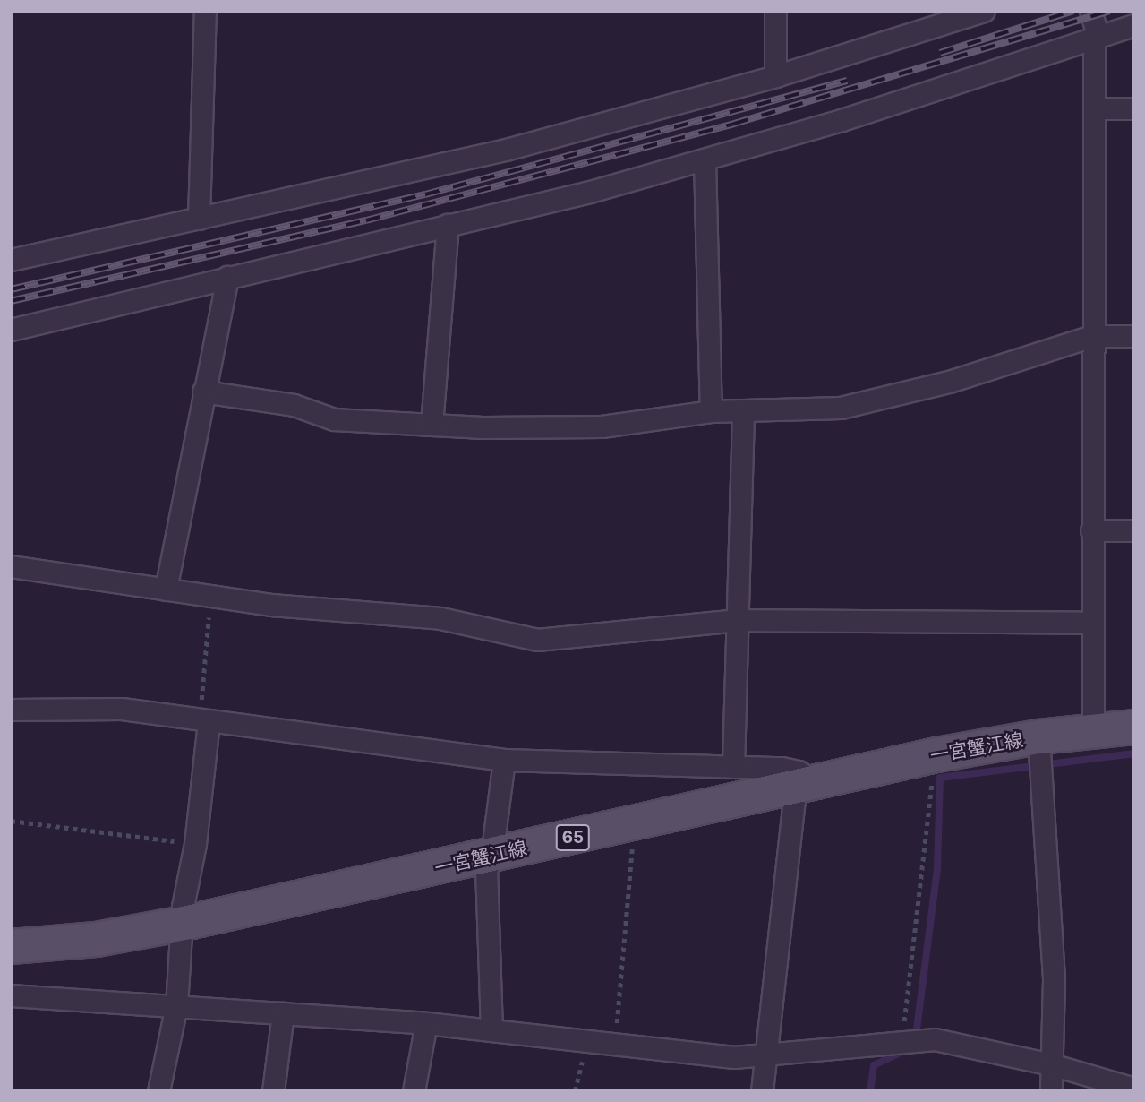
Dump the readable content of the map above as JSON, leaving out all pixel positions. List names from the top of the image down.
{
  "streets": {
    "main road": ["一宮蟹江線", "65"]
  }
}
